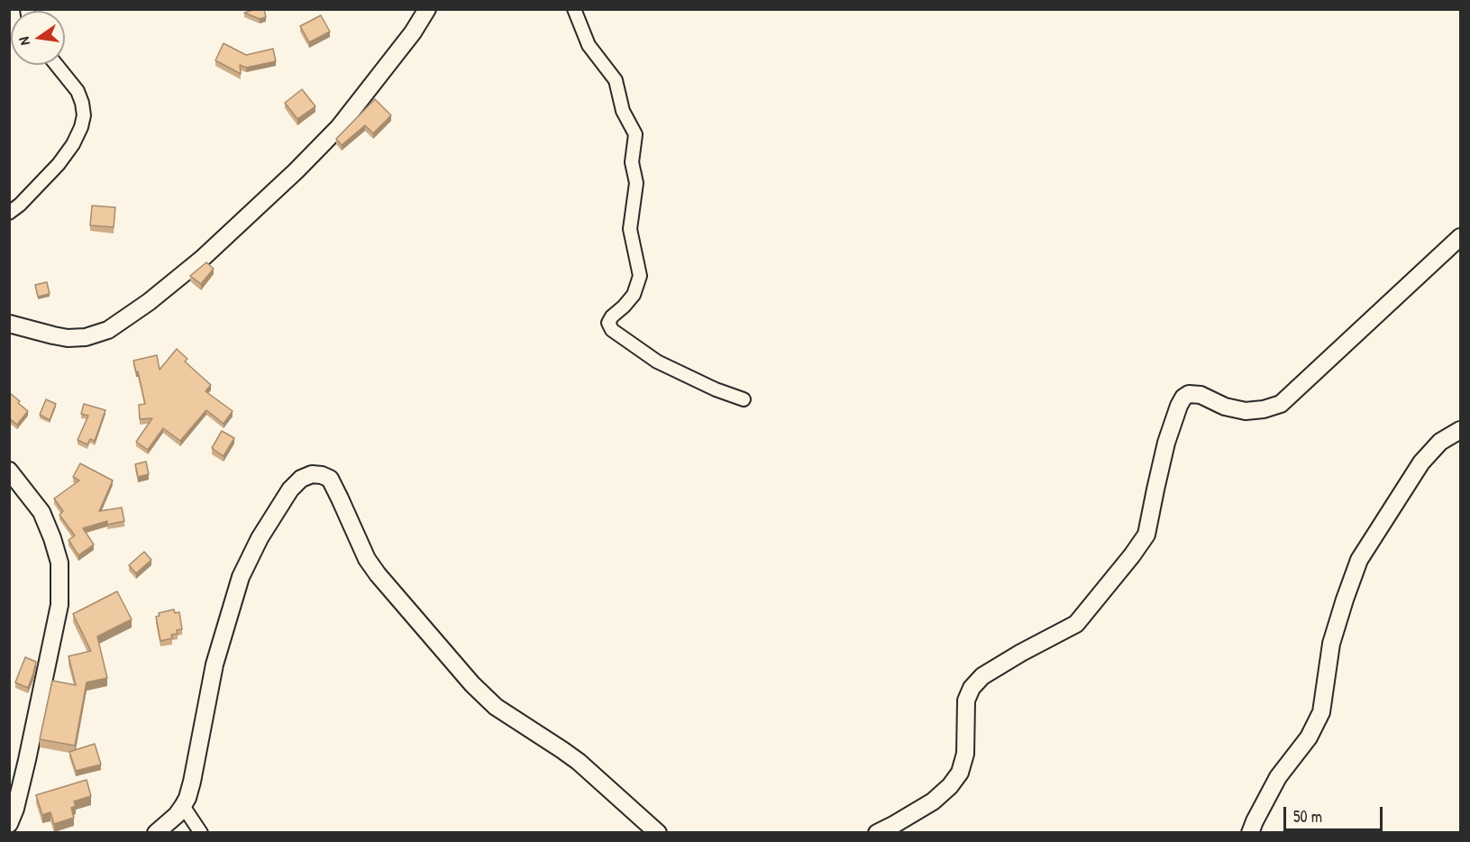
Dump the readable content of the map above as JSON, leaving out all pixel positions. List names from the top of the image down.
{
  "scale_bar": "50 m",
  "north": "left"
}
